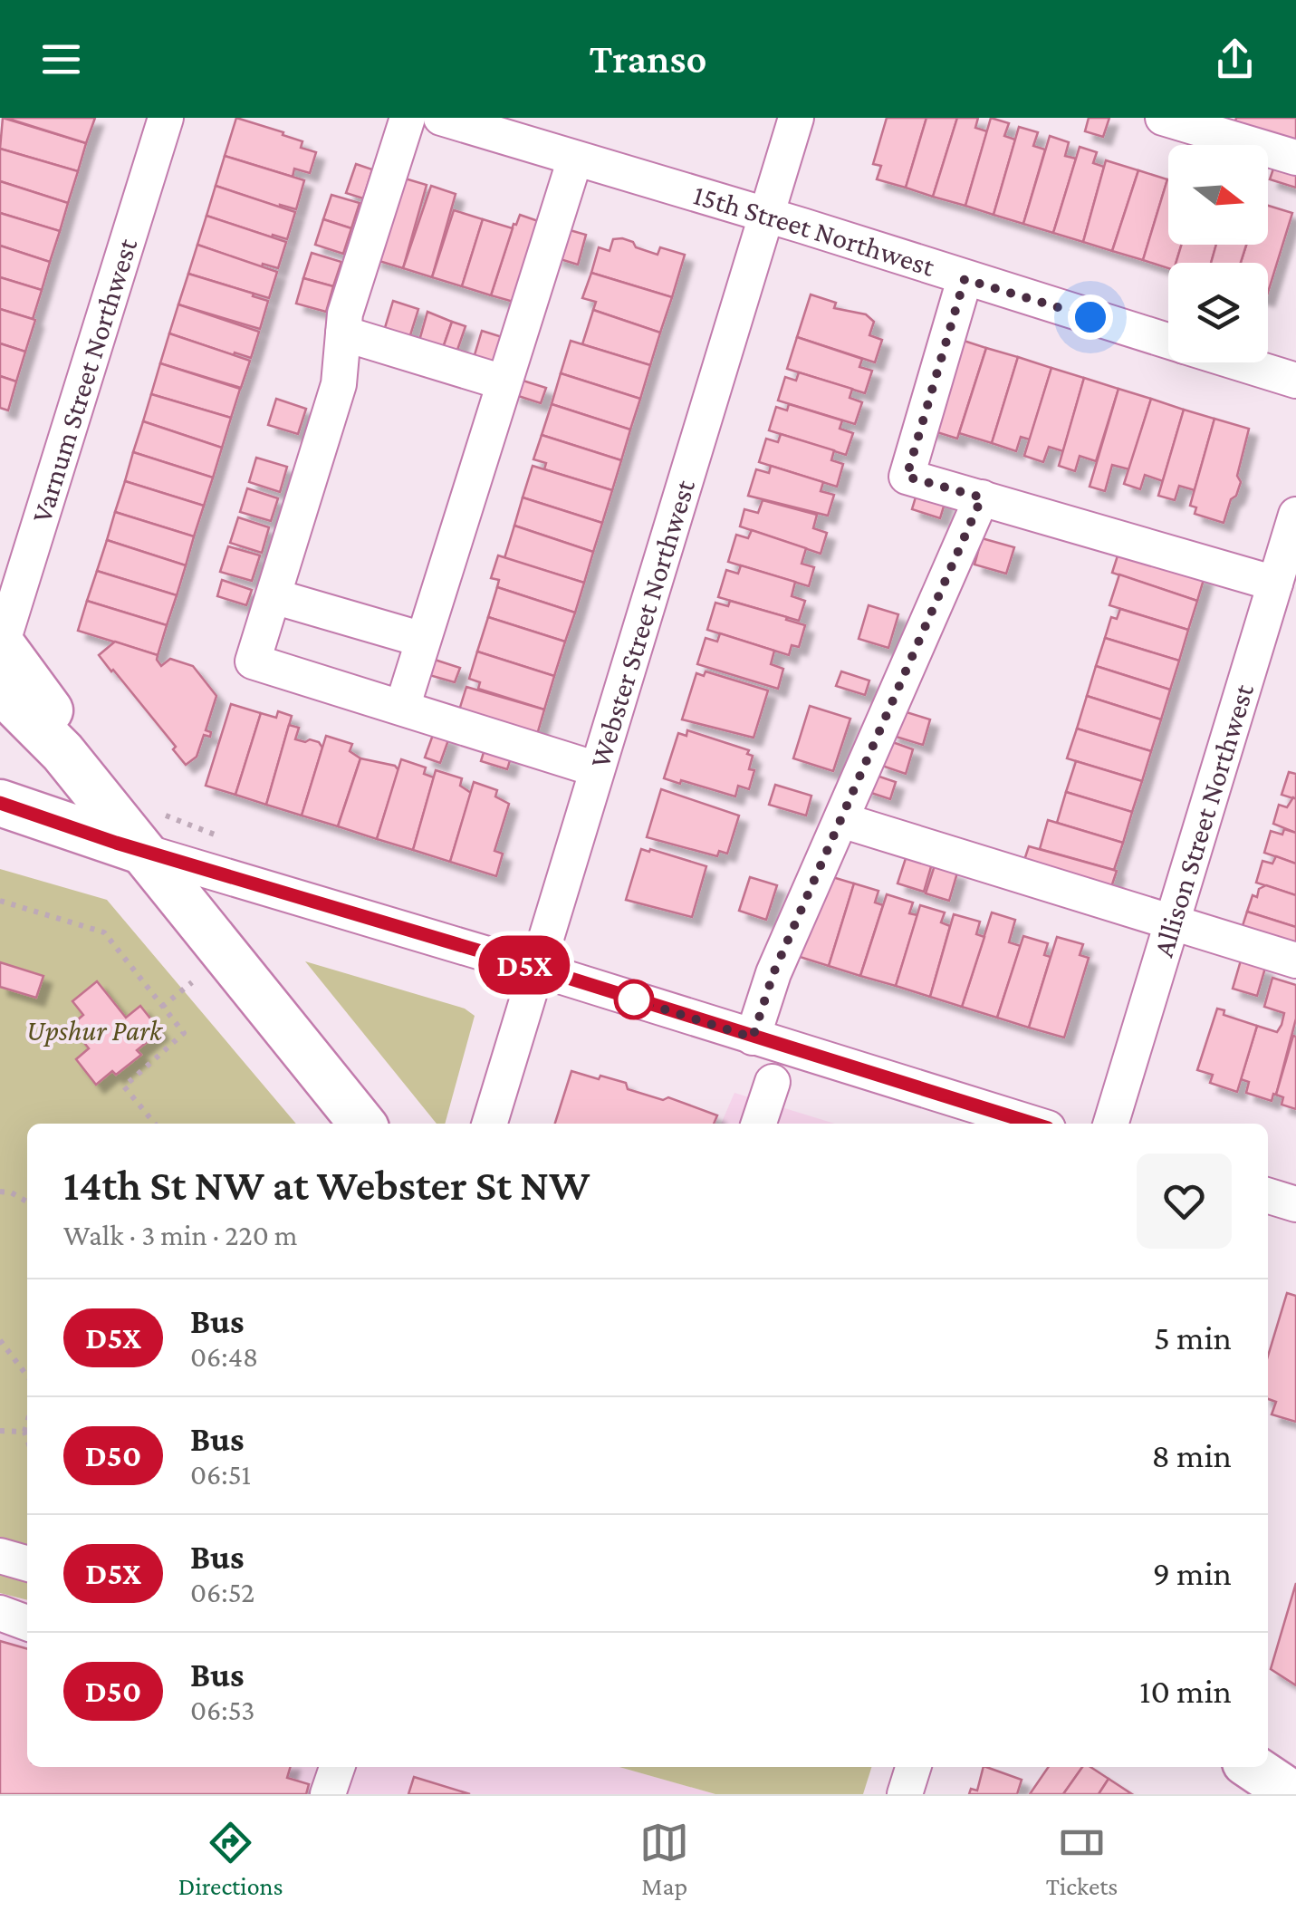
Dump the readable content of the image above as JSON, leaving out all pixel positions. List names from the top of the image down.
{
  "streets": {
    "street": [
      "15th Street Northwest",
      "Varnum Street Northwest",
      "Webster Street Northwest",
      "Allison Street Northwest"
    ]
  },
  "crossings": [
    ["15th Street Northwest", "Webster Street Northwest"]
  ],
  "parks": ["Upshur Park"],
  "lines": ["bus line D5X"],
  "north": "right",
  "page": {
    "header": "Transo",
    "on_map": "D5X",
    "heading": ["14th St NW at Webster St NW", "Walk · 3 min · 220 m"],
    "list": [
      {
        "mark": "D5X",
        "name": "Bus",
        "note": "06:48",
        "value": "5 min"
      },
      {
        "mark": "D50",
        "name": "Bus",
        "note": "06:51",
        "value": "8 min"
      },
      {
        "mark": "D5X",
        "name": "Bus",
        "note": "06:52",
        "value": "9 min"
      },
      {
        "mark": "D50",
        "name": "Bus",
        "note": "06:53",
        "value": "10 min"
      }
    ],
    "tabs": ["Directions", "Map", "Tickets"]
  }
}
